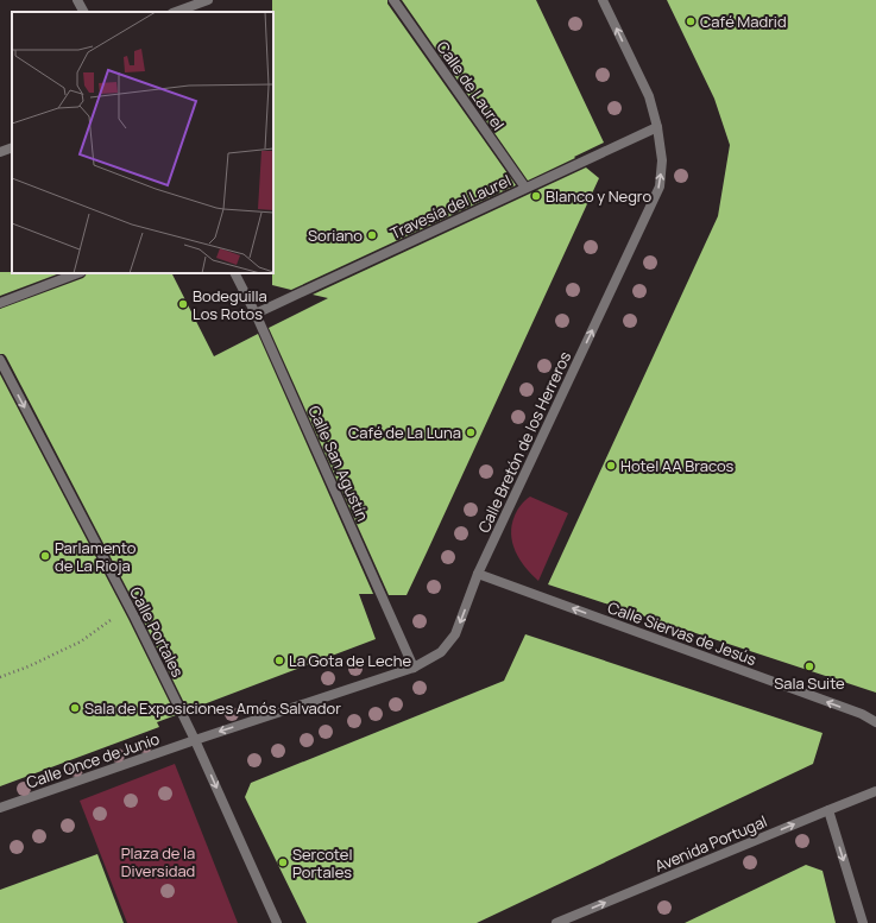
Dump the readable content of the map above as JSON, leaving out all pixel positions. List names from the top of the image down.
{
  "streets": {
    "street": [
      "Calle de Laurel",
      "Travesía del Laurel",
      "Calle Bretón de los Herreros",
      "Calle San Agustín",
      "Calle Portales",
      "Calle Siervas de Jesús",
      "Calle Once de Junio",
      "Avenida Portugal"
    ]
  },
  "crossings": [
    ["Calle de Laurel", "Travesía del Laurel"],
    ["Travesía del Laurel", "Calle Bretón de los Herreros"],
    ["Travesía del Laurel", "Calle San Agustín"],
    ["Calle Bretón de los Herreros", "Calle San Agustín"],
    ["Calle Bretón de los Herreros", "Calle Portales"],
    ["Calle Bretón de los Herreros", "Calle Siervas de Jesús"],
    ["Calle Bretón de los Herreros", "Calle Once de Junio"],
    ["Calle Portales", "Calle Once de Junio"]
  ],
  "one_way": ["Calle Portales", "Calle Siervas de Jesús", "Avenida Portugal"],
  "parks": ["Plaza de la Diversidad"],
  "places": [
    "Café Madrid",
    "Blanco y Negro",
    "Soriano",
    "Bodeguilla Los Rotos",
    "Café de La Luna",
    "Hotel AA Bracos",
    "Parlamento de La Rioja",
    "La Gota de Leche",
    "Sala Suite",
    "Sala de Exposiciones Amós Salvador",
    "Sercotel Portales"
  ]
}
